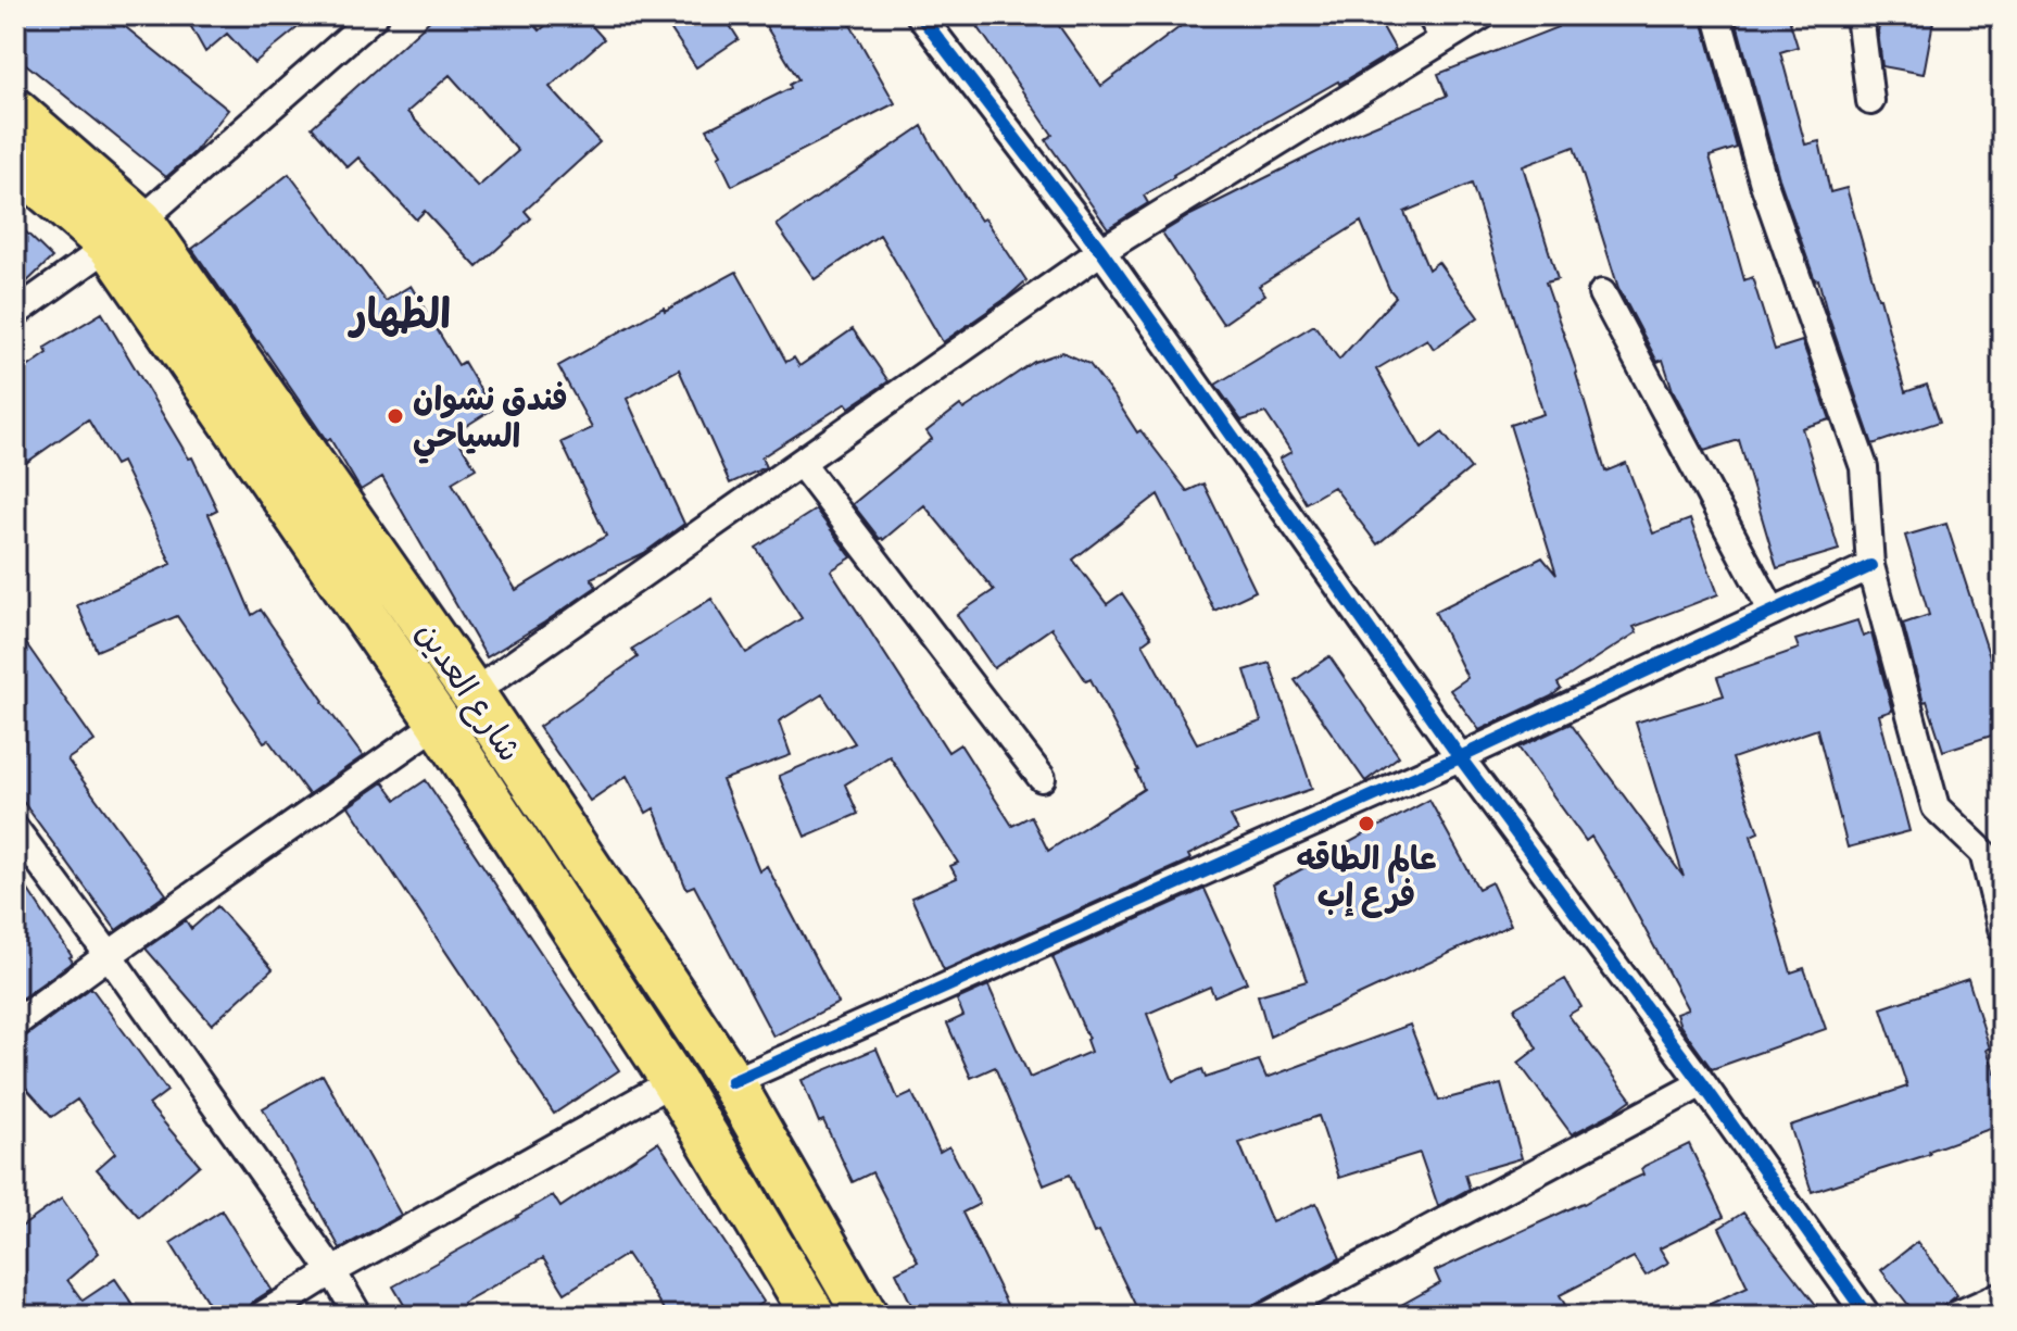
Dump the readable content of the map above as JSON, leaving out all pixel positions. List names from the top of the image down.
{
  "streets": {
    "main road": ["شارع العدين"]
  },
  "districts": ["الظهار"],
  "places": ["فندق نشوان السياحي", "عالم الطاقه فرع إب"]
}
